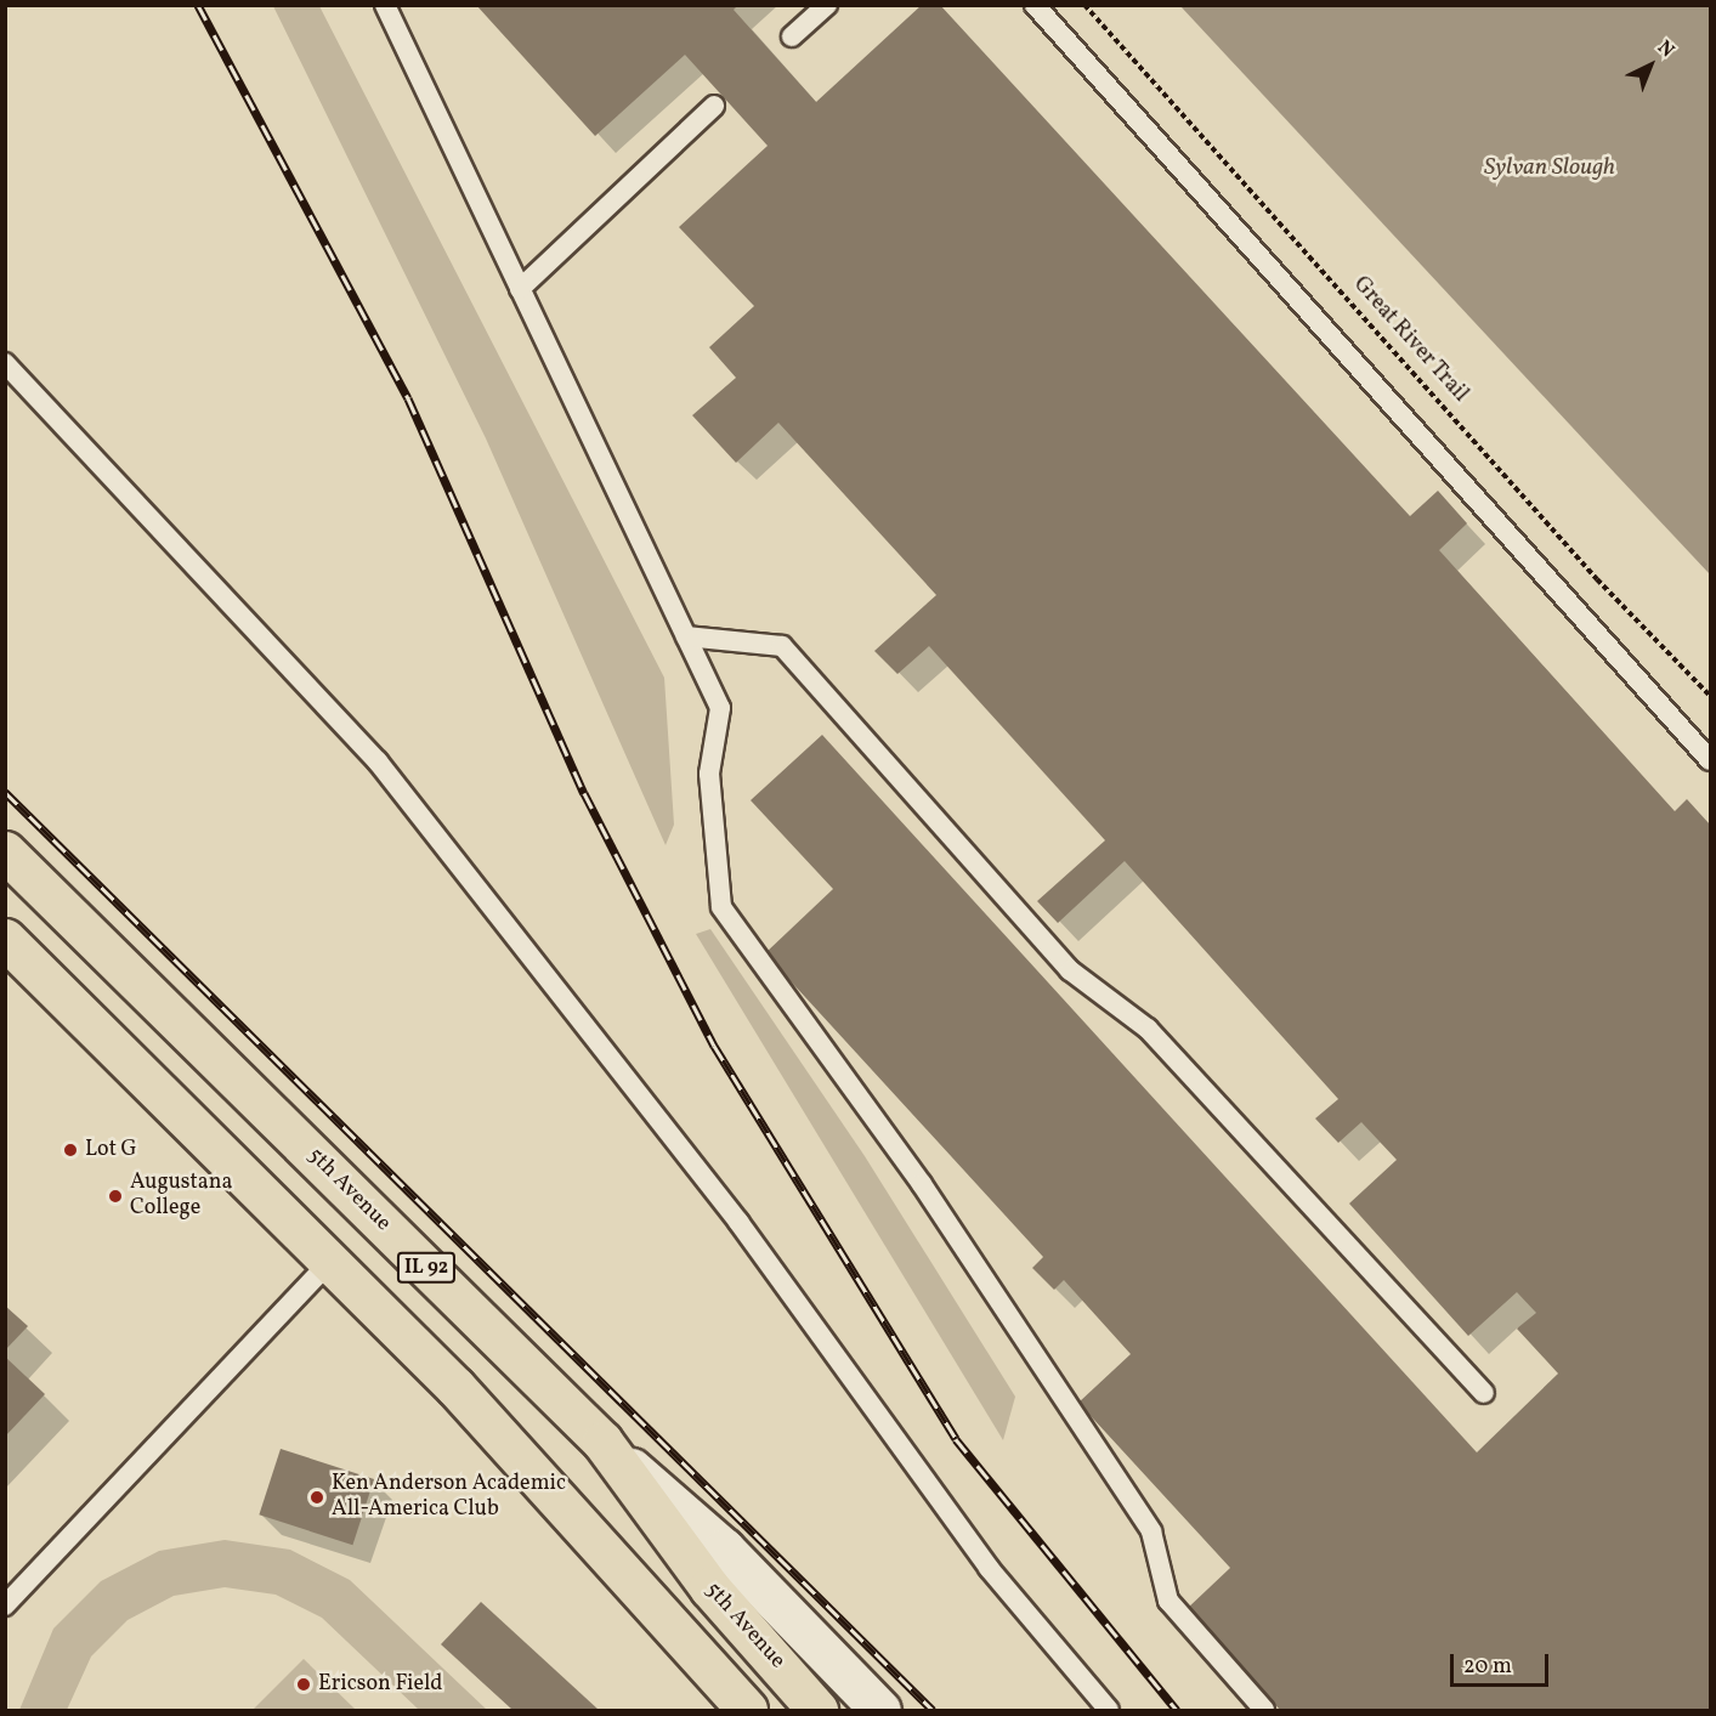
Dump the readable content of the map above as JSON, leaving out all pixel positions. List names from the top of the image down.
{
  "streets": {
    "main road": ["5th Avenue", "IL 92"],
    "path": ["Great River Trail"]
  },
  "water": ["Sylvan Slough"],
  "places": [
    "Lot G",
    "Augustana College",
    "Ken Anderson Academic All-America Club",
    "Ericson Field"
  ],
  "scale_bar": "20 m",
  "north": "top right"
}
